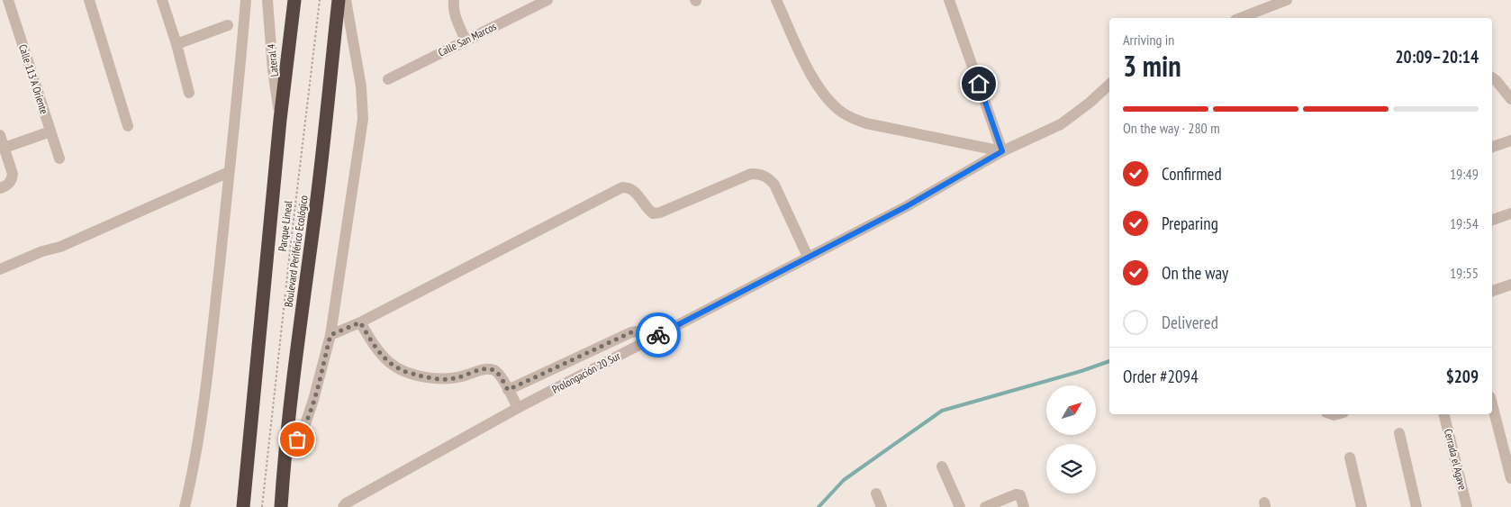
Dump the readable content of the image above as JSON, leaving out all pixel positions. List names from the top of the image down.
{
  "streets": {
    "highway": ["Boulevard Periférico Ecológico"],
    "street": [
      "Calle San Marcos",
      "Lateral 4",
      "Calle 113 A Oriente",
      "Prolongación 20 Sur",
      "Cerrada el Agave"
    ],
    "path": ["Parque Lineal"]
  },
  "north": "top right",
  "page": {
    "heading": ["3 min", "Arriving in", "20:09–20:14"],
    "panel": ["Order #2094", "$209"],
    "bar": "On the way · 280 m",
    "list": [
      ["Confirmed", "19:49"],
      ["Preparing", "19:54"],
      ["On the way", "19:55"],
      "Delivered"
    ]
  }
}
